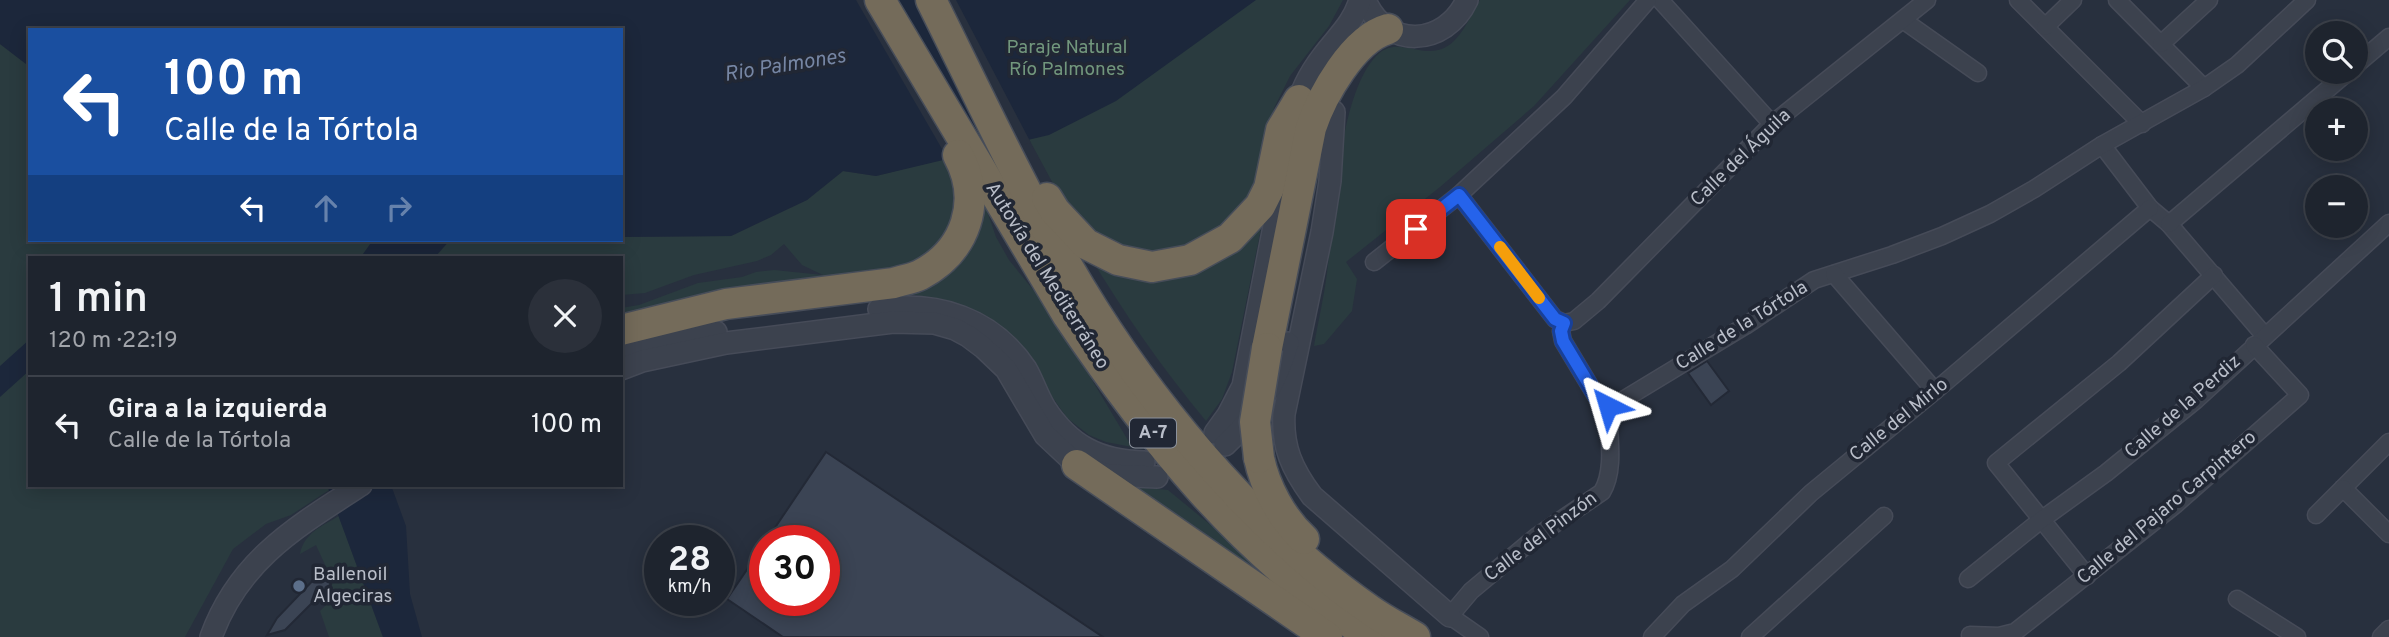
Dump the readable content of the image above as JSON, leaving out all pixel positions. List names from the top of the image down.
{
  "streets": {
    "highway": ["Autovía del Mediterráneo", "A-7"],
    "street": [
      "Calle del Águila",
      "Calle de la Tórtola",
      "Calle de la Perdiz",
      "Calle del Mirlo",
      "Calle del Pajaro Carpintero",
      "Calle del Pinzón"
    ]
  },
  "crossings": [
    ["Calle de la Tórtola", "Calle del Pinzón"],
    ["Calle de la Perdiz", "Calle del Pajaro Carpintero"]
  ],
  "water": ["Rio Palmones"],
  "parks": ["Paraje Natural Río Palmones"],
  "places": ["Ballenoil Algeciras"],
  "page": {
    "map_buttons": ["+", "−"],
    "turn": ["100 m", "Calle de la Tórtola"],
    "heading": ["1 min", "120 m · 22:19"],
    "list": [
      {
        "name": "Gira a la izquierda",
        "note": "Calle de la Tórtola",
        "value": "100 m"
      }
    ],
    "speed": "28 km/h",
    "limit": "30"
  }
}
